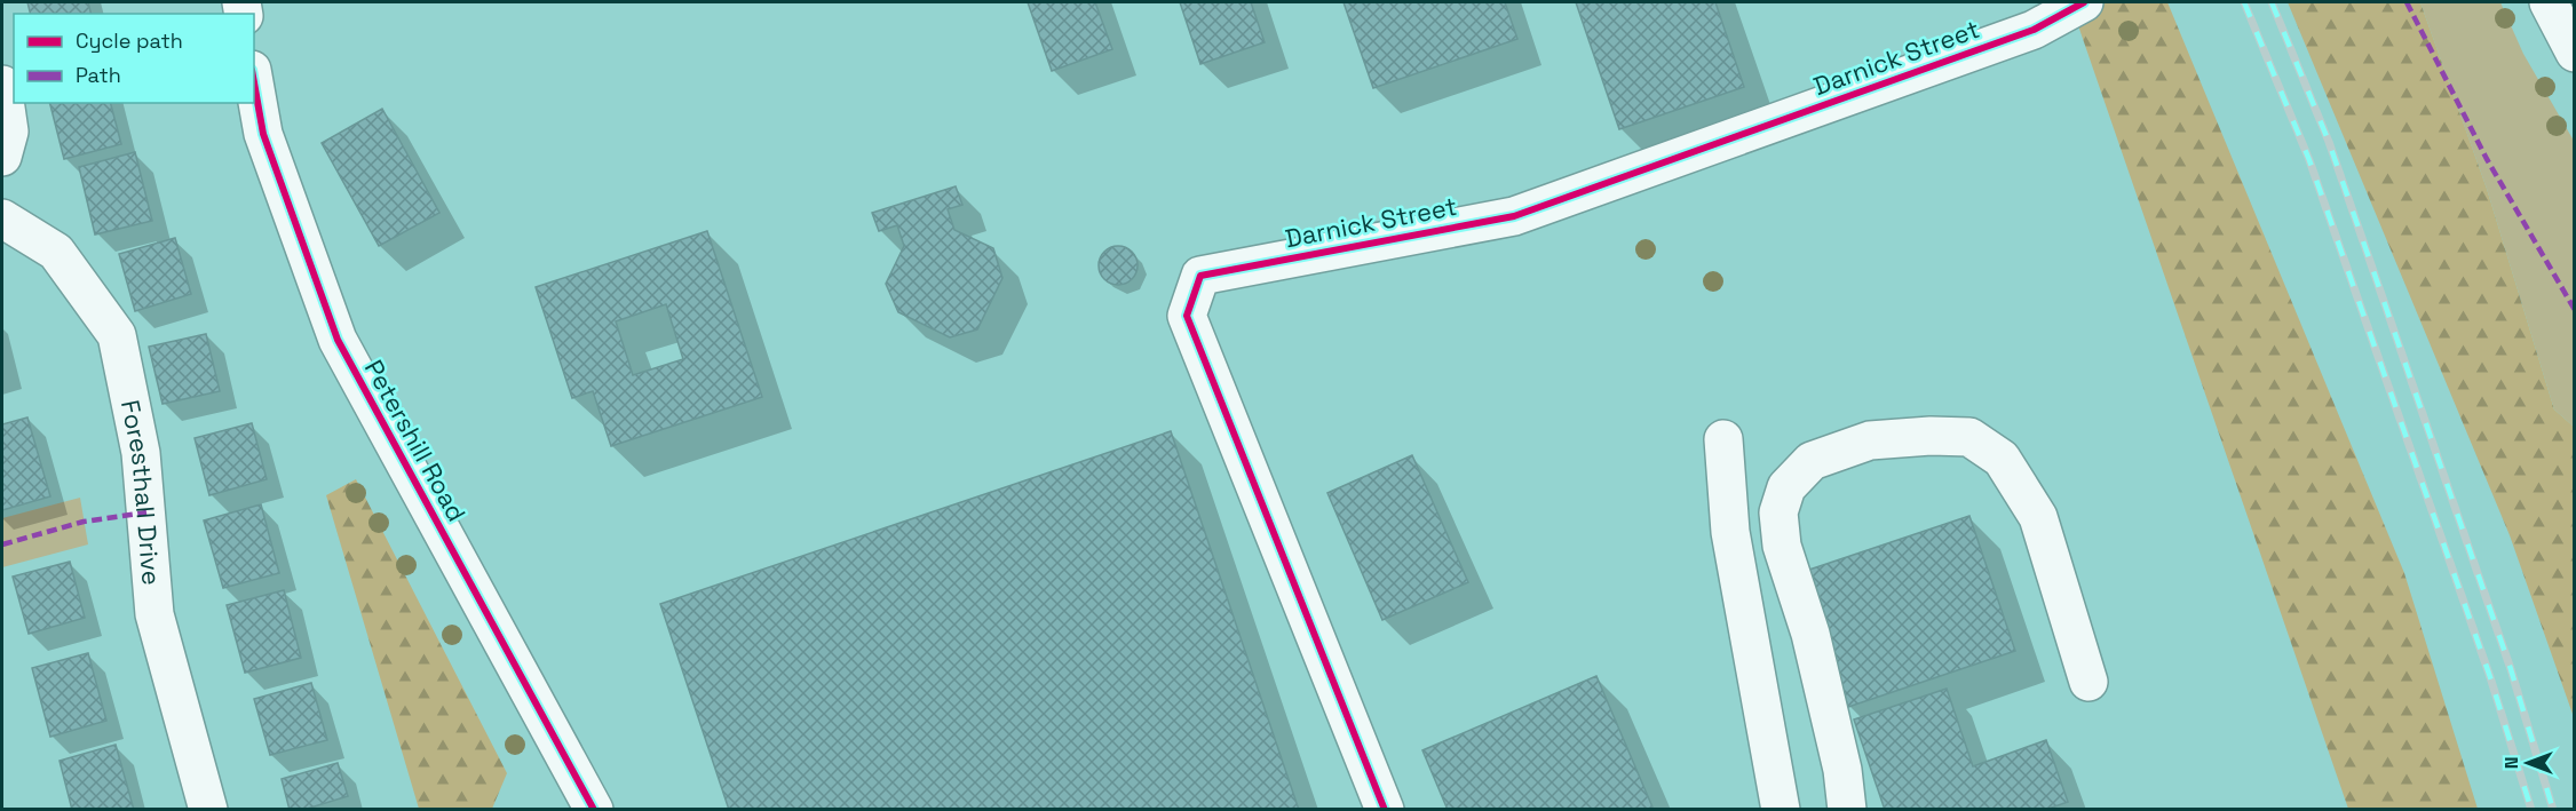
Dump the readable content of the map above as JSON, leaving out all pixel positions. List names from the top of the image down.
{
  "streets": {
    "street": ["Darnick Street", "Petershill Road", "Foresthall Drive"]
  },
  "legend": ["Cycle path", "Path"],
  "north": "left"
}
